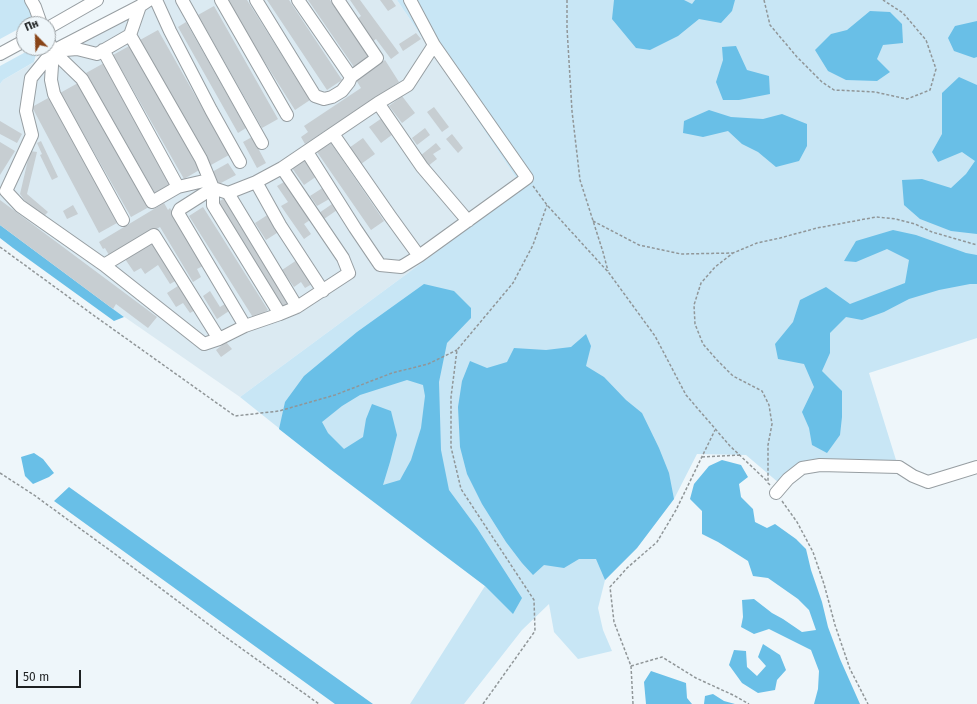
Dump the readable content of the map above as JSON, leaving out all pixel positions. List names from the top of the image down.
{
  "scale_bar": "50 m",
  "north": "top left"
}
